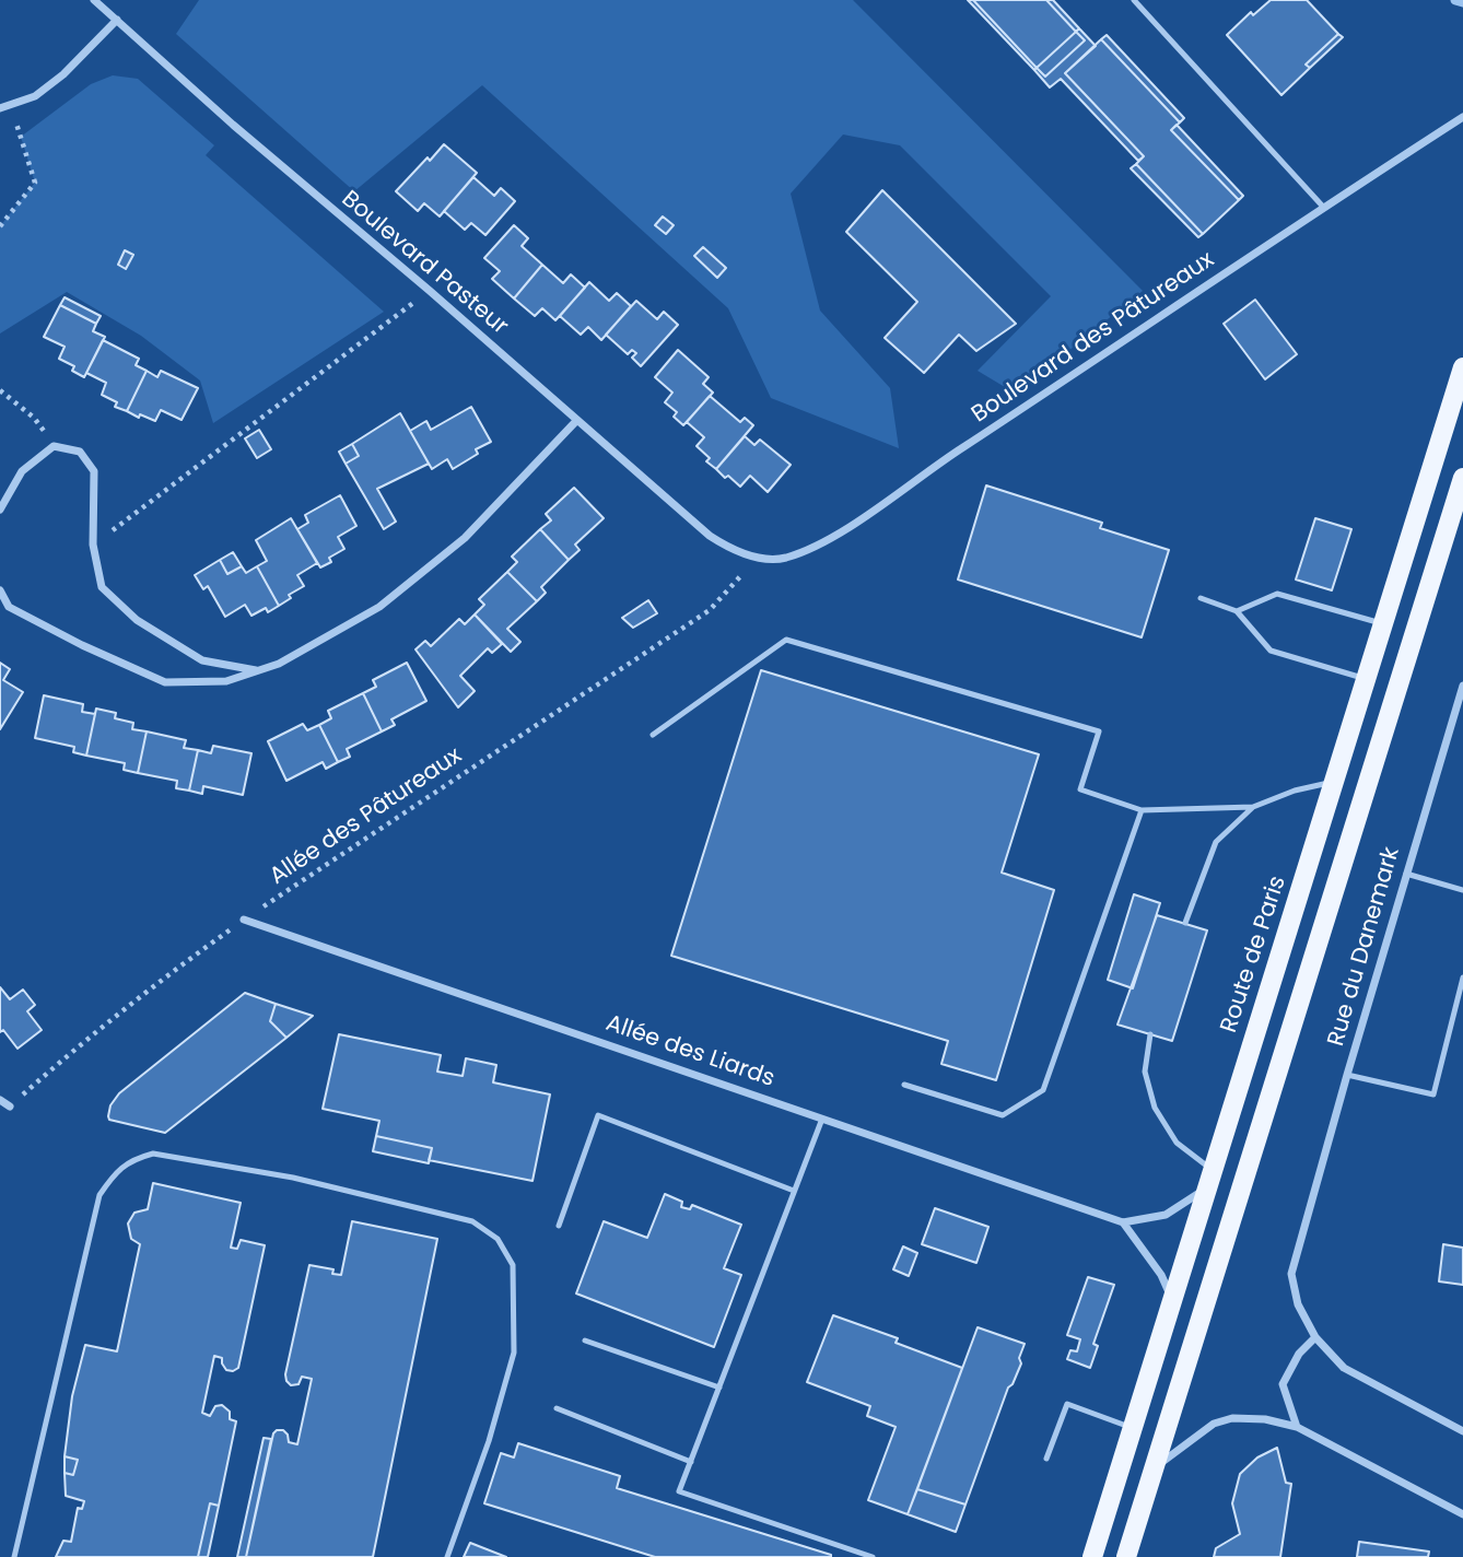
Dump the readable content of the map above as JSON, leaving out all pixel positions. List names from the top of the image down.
{
  "streets": {
    "main road": ["Route de Paris"],
    "street": [
      "Boulevard Pasteur",
      "Boulevard des Pâtureaux",
      "Rue du Danemark",
      "Allée des Liards"
    ],
    "path": ["Allée des Pâtureaux"]
  },
  "crossings": [
    ["Boulevard Pasteur", "Boulevard des Pâtureaux"],
    ["Boulevard des Pâtureaux", "Allée des Pâtureaux"],
    ["Allée des Pâtureaux", "Allée des Liards"],
    ["Route de Paris", "Allée des Liards"]
  ]
}
